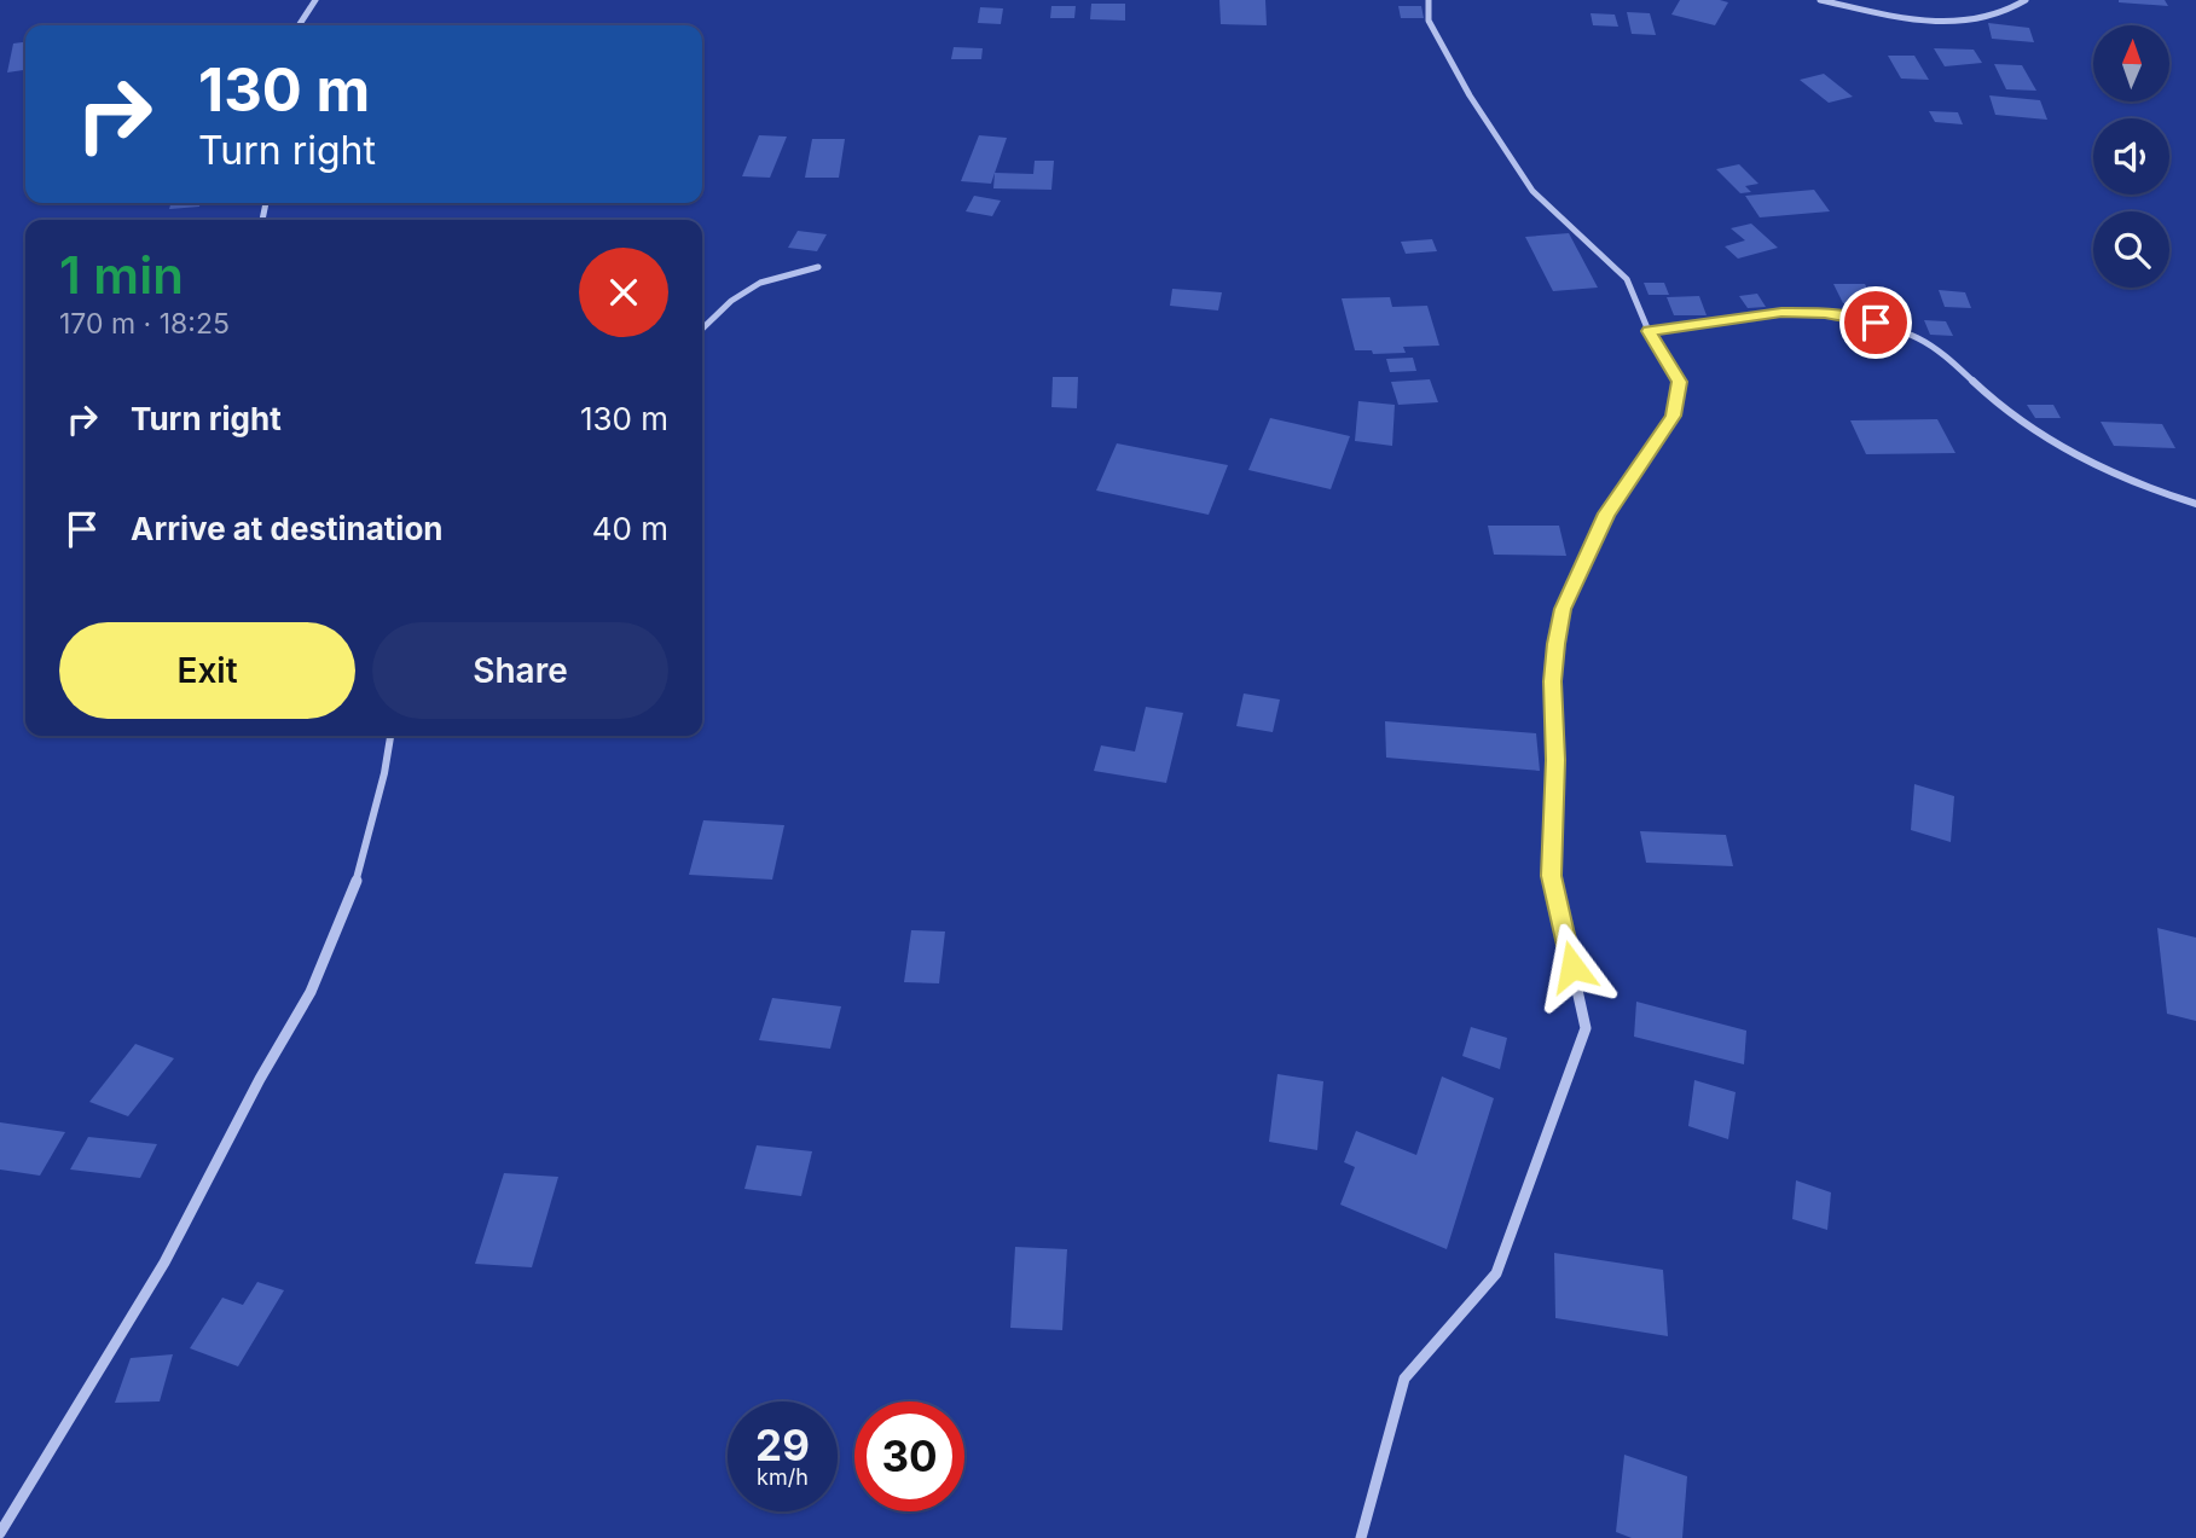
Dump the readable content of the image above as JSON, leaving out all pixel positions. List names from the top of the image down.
{
  "north": "top",
  "page": {
    "turn": ["130 m", "Turn right"],
    "heading": ["1 min", "170 m · 18:25"],
    "list": [
      {
        "name": "Turn right",
        "value": "130 m"
      },
      {
        "name": "Arrive at destination",
        "value": "40 m"
      }
    ],
    "buttons": ["Exit", "Share"],
    "speed": "29 km/h",
    "limit": "30"
  }
}
